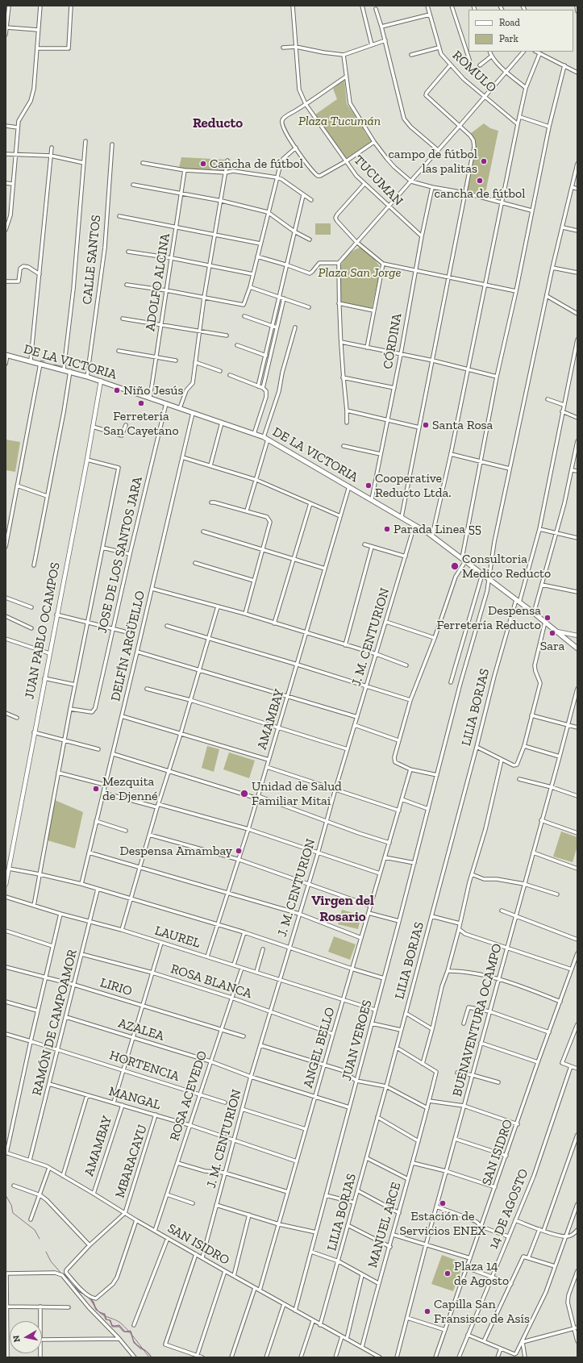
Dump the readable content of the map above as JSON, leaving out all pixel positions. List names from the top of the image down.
{
  "streets": {
    "main road": ["DE LA VICTORIA"],
    "street": [
      "ROMULO",
      "TUCUMAN",
      "CALLE SANTOS",
      "ADOLFO ALCINA",
      "CÓRDINA",
      "JOSE DE LOS SANTOS JARA",
      "JUAN PABLO OCAMPOS",
      "J. M. CENTURION",
      "DELFÍN ARGÜELLO",
      "LILIA BORJAS",
      "AMAMBAY",
      "LAUREL",
      "ROSA BLANCA",
      "LIRIO",
      "BUENAVENTURA OCAMPO",
      "RAMÓN DE CAMPOAMOR",
      "AZALEA",
      "JUAN VEROES",
      "ANGEL BELLO",
      "HORTENCIA",
      "ROSA ACEVEDO",
      "MANGAL",
      "SAN ISIDRO",
      "MBARACAYU",
      "14 DE AGOSTO",
      "MANUEL ARCE"
    ]
  },
  "crossings": [
    ["TUCUMAN", "CÓRDINA"],
    ["CALLE SANTOS", "DE LA VICTORIA"],
    ["ADOLFO ALCINA", "DE LA VICTORIA"],
    ["CÓRDINA", "DE LA VICTORIA"],
    ["DE LA VICTORIA", "JOSE DE LOS SANTOS JARA"],
    ["DE LA VICTORIA", "JUAN PABLO OCAMPOS"],
    ["DE LA VICTORIA", "J. M. CENTURION"],
    ["DE LA VICTORIA", "DELFÍN ARGÜELLO"],
    ["DE LA VICTORIA", "LILIA BORJAS"],
    ["DE LA VICTORIA", "AMAMBAY"],
    ["DE LA VICTORIA", "JUAN VEROES"],
    ["J. M. CENTURION", "LAUREL"],
    ["J. M. CENTURION", "ROSA BLANCA"],
    ["J. M. CENTURION", "AZALEA"],
    ["J. M. CENTURION", "MANGAL"],
    ["J. M. CENTURION", "SAN ISIDRO"],
    ["LILIA BORJAS", "SAN ISIDRO"],
    ["AMAMBAY", "LAUREL"],
    ["AMAMBAY", "ROSA BLANCA"],
    ["AMAMBAY", "LIRIO"],
    ["AMAMBAY", "AZALEA"],
    ["AMAMBAY", "HORTENCIA"],
    ["AMAMBAY", "MANGAL"],
    ["AMAMBAY", "SAN ISIDRO"],
    ["LAUREL", "RAMÓN DE CAMPOAMOR"],
    ["LAUREL", "JUAN VEROES"],
    ["LAUREL", "ANGEL BELLO"],
    ["LAUREL", "ROSA ACEVEDO"],
    ["ROSA BLANCA", "RAMÓN DE CAMPOAMOR"],
    ["ROSA BLANCA", "ANGEL BELLO"],
    ["ROSA BLANCA", "ROSA ACEVEDO"],
    ["LIRIO", "RAMÓN DE CAMPOAMOR"],
    ["LIRIO", "ROSA ACEVEDO"],
    ["RAMÓN DE CAMPOAMOR", "AZALEA"],
    ["RAMÓN DE CAMPOAMOR", "HORTENCIA"],
    ["RAMÓN DE CAMPOAMOR", "MANGAL"],
    ["RAMÓN DE CAMPOAMOR", "SAN ISIDRO"],
    ["AZALEA", "JUAN VEROES"],
    ["AZALEA", "ANGEL BELLO"],
    ["AZALEA", "ROSA ACEVEDO"],
    ["JUAN VEROES", "SAN ISIDRO"],
    ["ANGEL BELLO", "MANGAL"],
    ["ANGEL BELLO", "SAN ISIDRO"],
    ["HORTENCIA", "ROSA ACEVEDO"],
    ["ROSA ACEVEDO", "MANGAL"],
    ["ROSA ACEVEDO", "SAN ISIDRO"],
    ["MANGAL", "MBARACAYU"],
    ["SAN ISIDRO", "MBARACAYU"],
    ["SAN ISIDRO", "MANUEL ARCE"]
  ],
  "districts": ["Reducto", "Virgen del Rosario"],
  "parks": ["Plaza Tucumán", "Plaza San Jorge"],
  "places": [
    "campo de fútbol las palitas",
    "Cancha de fútbol",
    "cancha de fútbol",
    "Niño Jesús",
    "Ferretería San Cayetano",
    "Santa Rosa",
    "Cooperative Reducto Ltda.",
    "Parada Linea 55",
    "Consultoria Medico Reducto",
    "Despensa Ferretería Reducto",
    "Sara",
    "Mezquita de Djenné",
    "Unidad de Salud Familiar Mitai",
    "Despensa Amambay",
    "Estación de Servicios ENEX",
    "Plaza 14 de Agosto",
    "Capilla San Fransisco de Asís"
  ],
  "legend": ["Road", "Park"],
  "north": "left"
}
